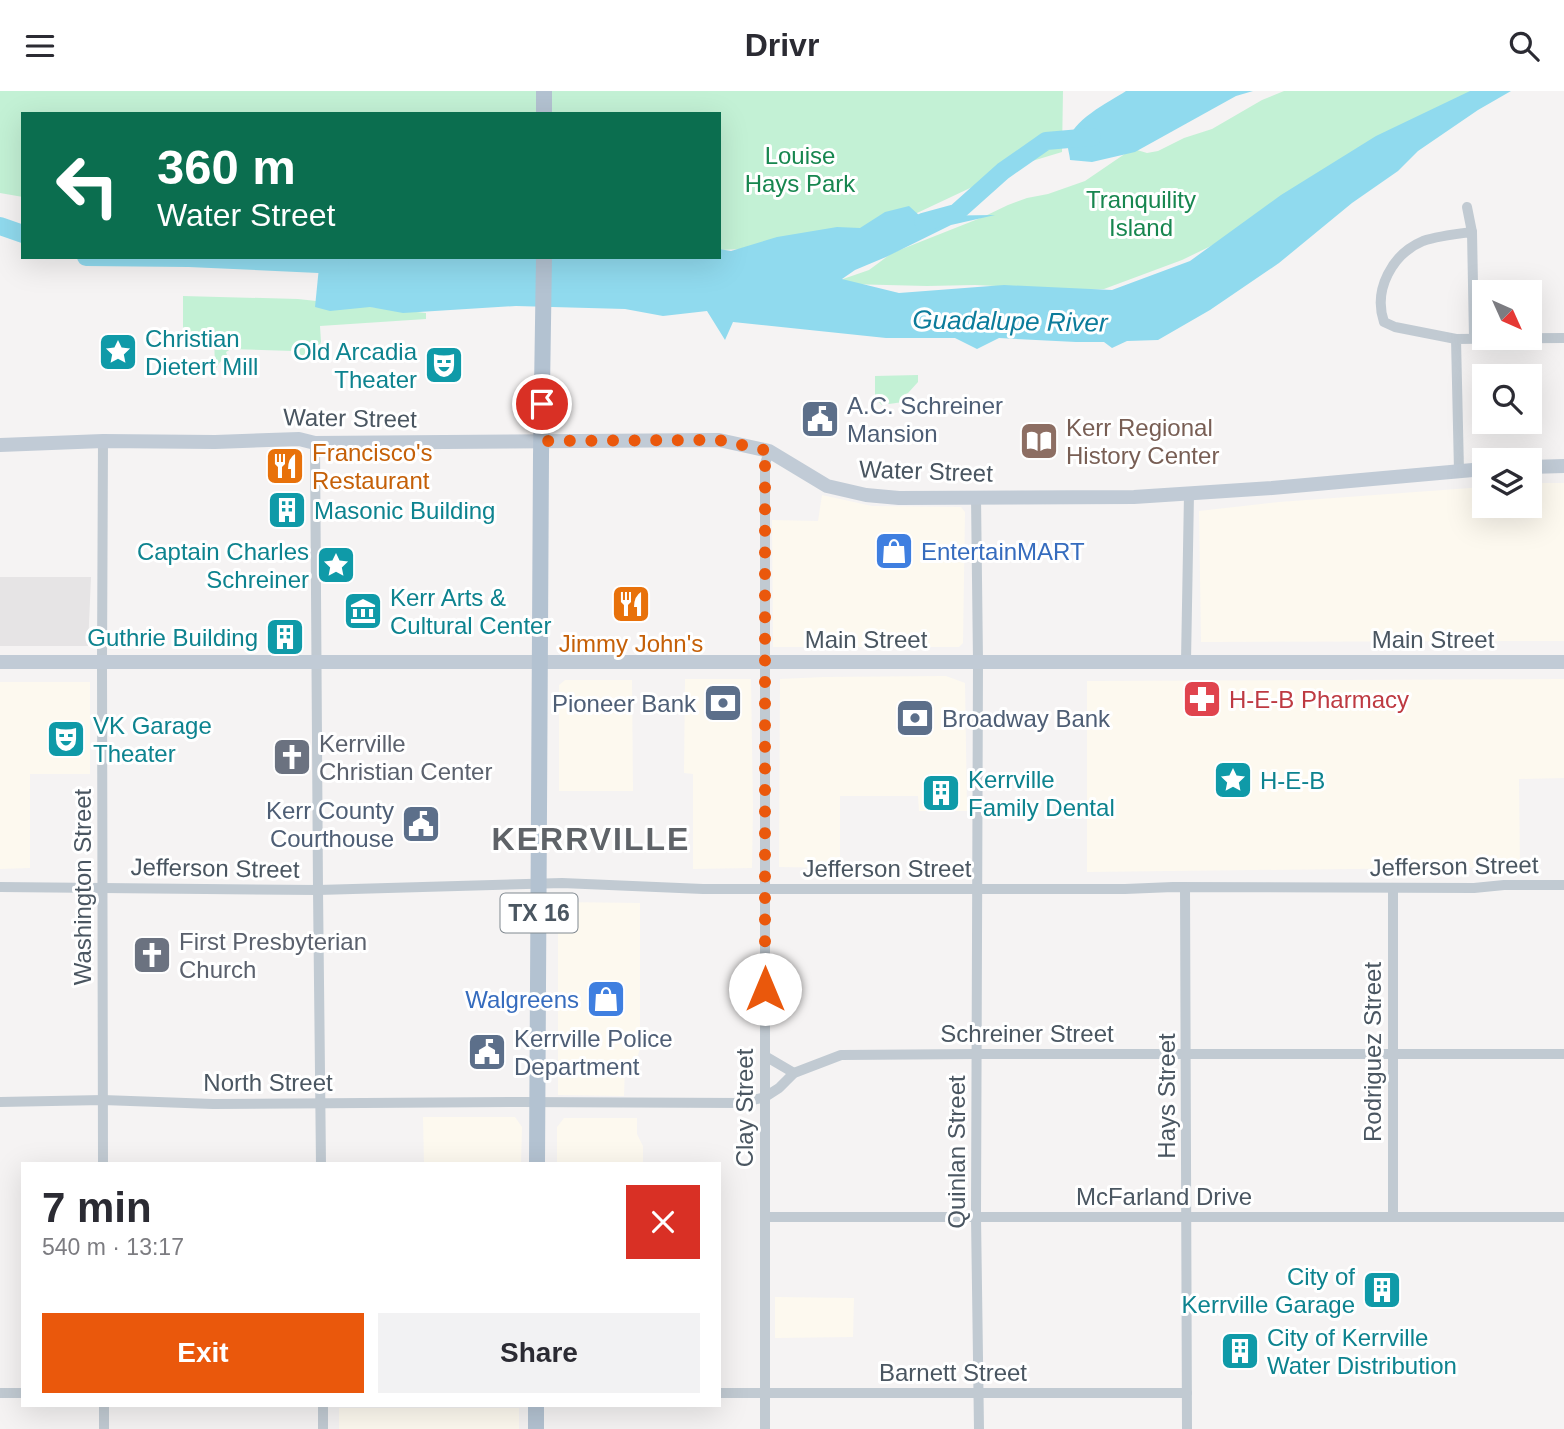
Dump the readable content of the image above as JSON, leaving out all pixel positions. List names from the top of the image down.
{
  "streets": {
    "main road": ["Water Street", "Main Street", "TX 16"],
    "street": [
      "Jefferson Street",
      "Washington Street",
      "Schreiner Street",
      "Rodriguez Street",
      "North Street",
      "Hays Street",
      "Clay Street",
      "Quinlan Street",
      "McFarland Drive",
      "Barnett Street"
    ]
  },
  "crossings": [
    ["Water Street", "Washington Street"],
    ["Water Street", "TX 16"],
    ["Water Street", "Clay Street"],
    ["Water Street", "Quinlan Street"],
    ["Main Street", "Washington Street"],
    ["Main Street", "TX 16"],
    ["Main Street", "Clay Street"],
    ["Main Street", "Quinlan Street"],
    ["Jefferson Street", "Washington Street"],
    ["Jefferson Street", "TX 16"],
    ["Jefferson Street", "Rodriguez Street"],
    ["Jefferson Street", "Hays Street"],
    ["Jefferson Street", "Clay Street"],
    ["Jefferson Street", "Quinlan Street"],
    ["Washington Street", "North Street"],
    ["TX 16", "Schreiner Street"],
    ["TX 16", "North Street"],
    ["Schreiner Street", "Rodriguez Street"],
    ["Schreiner Street", "North Street"],
    ["Schreiner Street", "Hays Street"],
    ["Schreiner Street", "Clay Street"],
    ["Schreiner Street", "Quinlan Street"],
    ["Rodriguez Street", "McFarland Drive"],
    ["Hays Street", "McFarland Drive"],
    ["Hays Street", "Barnett Street"],
    ["Clay Street", "McFarland Drive"],
    ["Clay Street", "Barnett Street"],
    ["Quinlan Street", "McFarland Drive"],
    ["Quinlan Street", "Barnett Street"]
  ],
  "districts": ["KERRVILLE"],
  "water": ["Guadalupe River"],
  "parks": ["Louise Hays Park", "Tranquility Island"],
  "places": {
    "place": ["Christian Dietert Mill", "Captain Charles Schreiner", "H-E-B"],
    "theatre": ["Old Arcadia Theater", "VK Garage Theater"],
    "public building": ["A.C. Schreiner Mansion", "Kerr County Courthouse", "Kerrville Police Department"],
    "library": ["Kerr Regional History Center"],
    "restaurant": ["Francisco's Restaurant", "Jimmy John's"],
    "building": [
      "Masonic Building",
      "Guthrie Building",
      "Kerrville Family Dental",
      "City of Kerrville Garage",
      "City of Kerrville Water Distribution"
    ],
    "shop": ["EntertainMART", "Walgreens"],
    "museum": ["Kerr Arts & Cultural Center"],
    "pharmacy": ["H-E-B Pharmacy"],
    "bank": ["Pioneer Bank", "Broadway Bank"],
    "church": ["Kerrville Christian Center", "First Presbyterian Church"]
  },
  "north": "bottom right",
  "page": {
    "header": "Drivr",
    "turn": ["360 m", "Water Street"],
    "heading": ["7 min", "540 m · 13:17"],
    "buttons": ["Exit", "Share"]
  }
}
